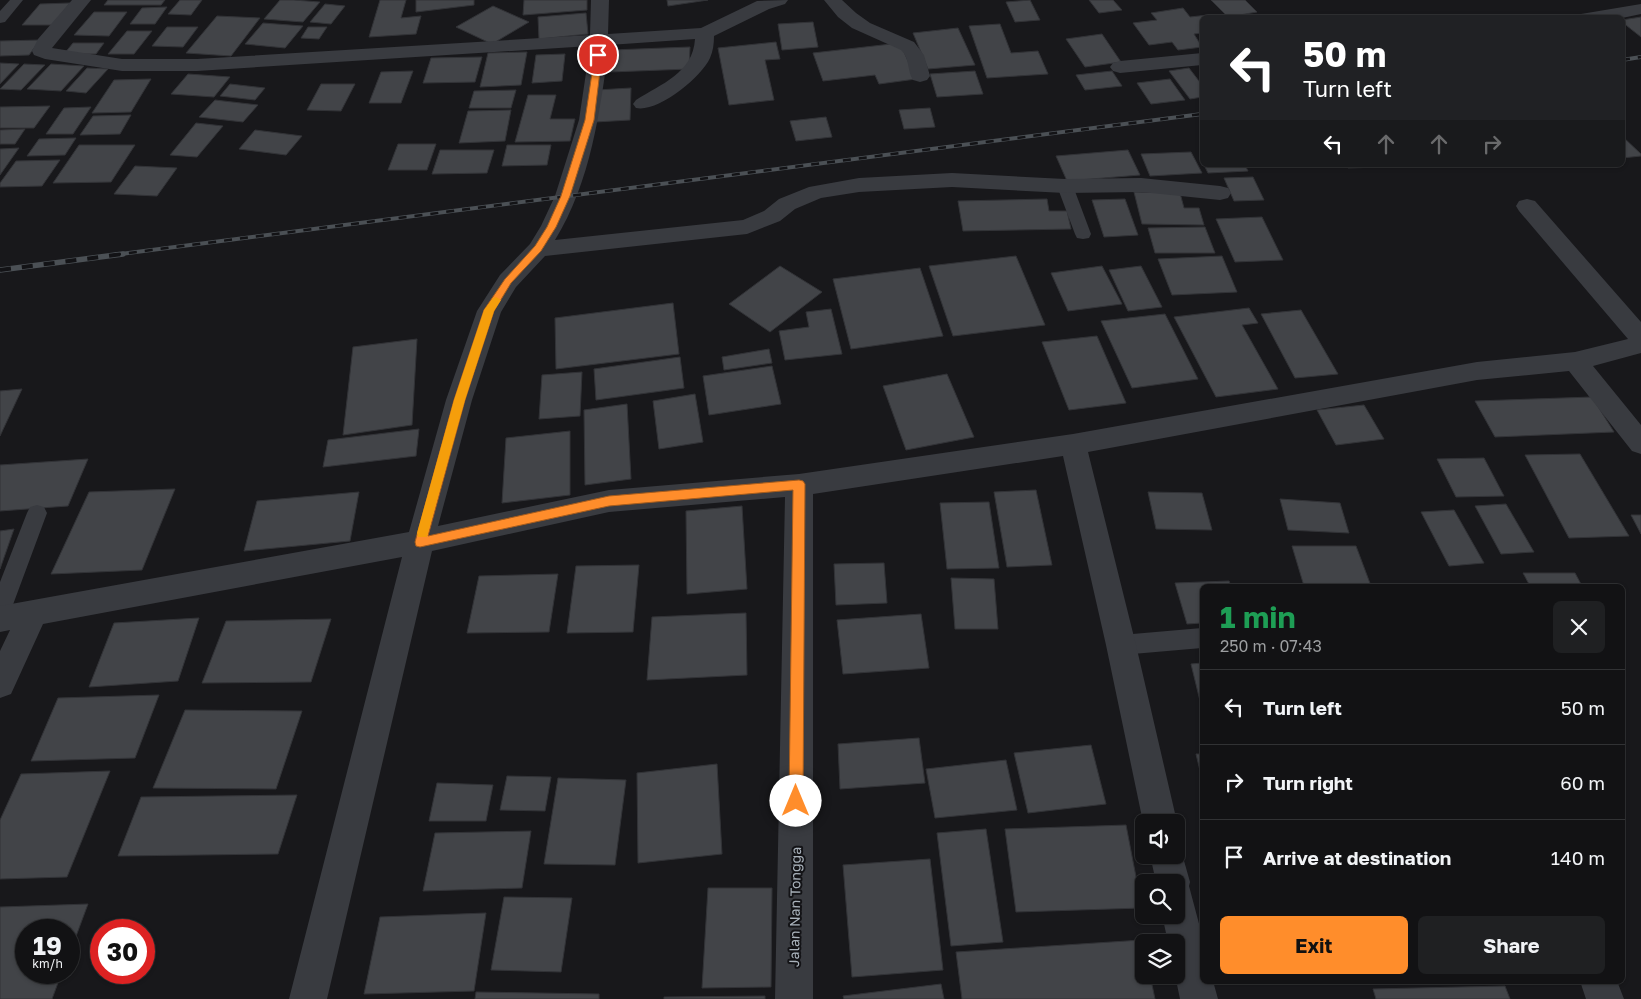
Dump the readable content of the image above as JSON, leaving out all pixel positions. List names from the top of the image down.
{
  "streets": {
    "street": ["Jalan Nan Tongga"]
  },
  "page": {
    "turn": ["50 m", "Turn left"],
    "heading": ["1 min", "250 m · 07:43"],
    "list": [
      {
        "name": "Turn left",
        "value": "50 m"
      },
      {
        "name": "Turn right",
        "value": "60 m"
      },
      {
        "name": "Arrive at destination",
        "value": "140 m"
      }
    ],
    "buttons": ["Exit", "Share"],
    "speed": "19 km/h",
    "limit": "30"
  }
}
